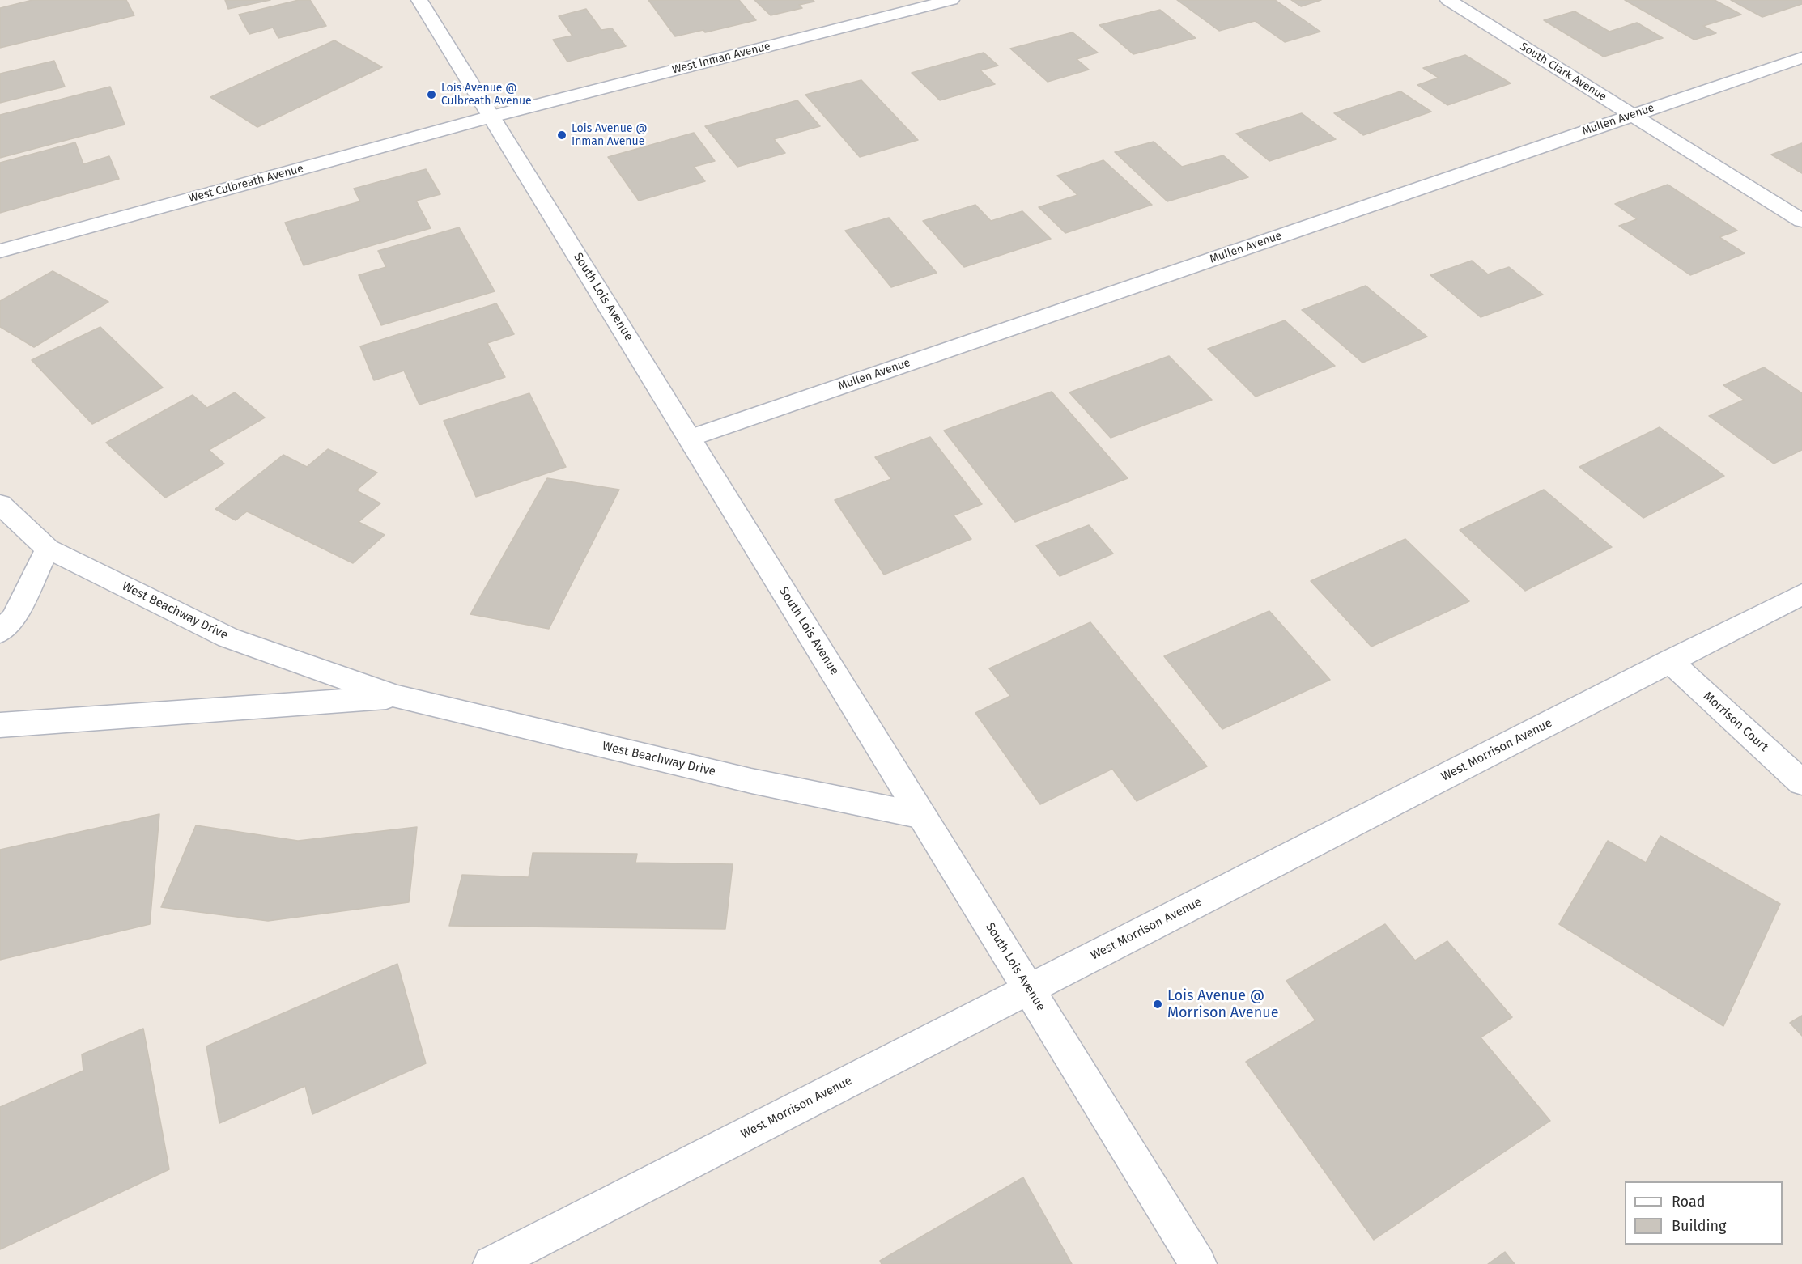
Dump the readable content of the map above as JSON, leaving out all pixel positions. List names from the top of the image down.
{
  "streets": {
    "street": [
      "West Inman Avenue",
      "South Clark Avenue",
      "Mullen Avenue",
      "West Culbreath Avenue",
      "South Lois Avenue",
      "West Beachway Drive",
      "Morrison Court",
      "West Morrison Avenue"
    ]
  },
  "crossings": [
    ["West Inman Avenue", "West Culbreath Avenue"],
    ["West Inman Avenue", "South Lois Avenue"],
    ["South Clark Avenue", "Mullen Avenue"],
    ["Mullen Avenue", "South Lois Avenue"],
    ["West Culbreath Avenue", "South Lois Avenue"],
    ["South Lois Avenue", "West Beachway Drive"],
    ["South Lois Avenue", "West Morrison Avenue"],
    ["Morrison Court", "West Morrison Avenue"]
  ],
  "places": ["Lois Avenue @ Culbreath Avenue", "Lois Avenue @ Inman Avenue", "Lois Avenue @ Morrison Avenue"],
  "legend": ["Road", "Building"]
}
